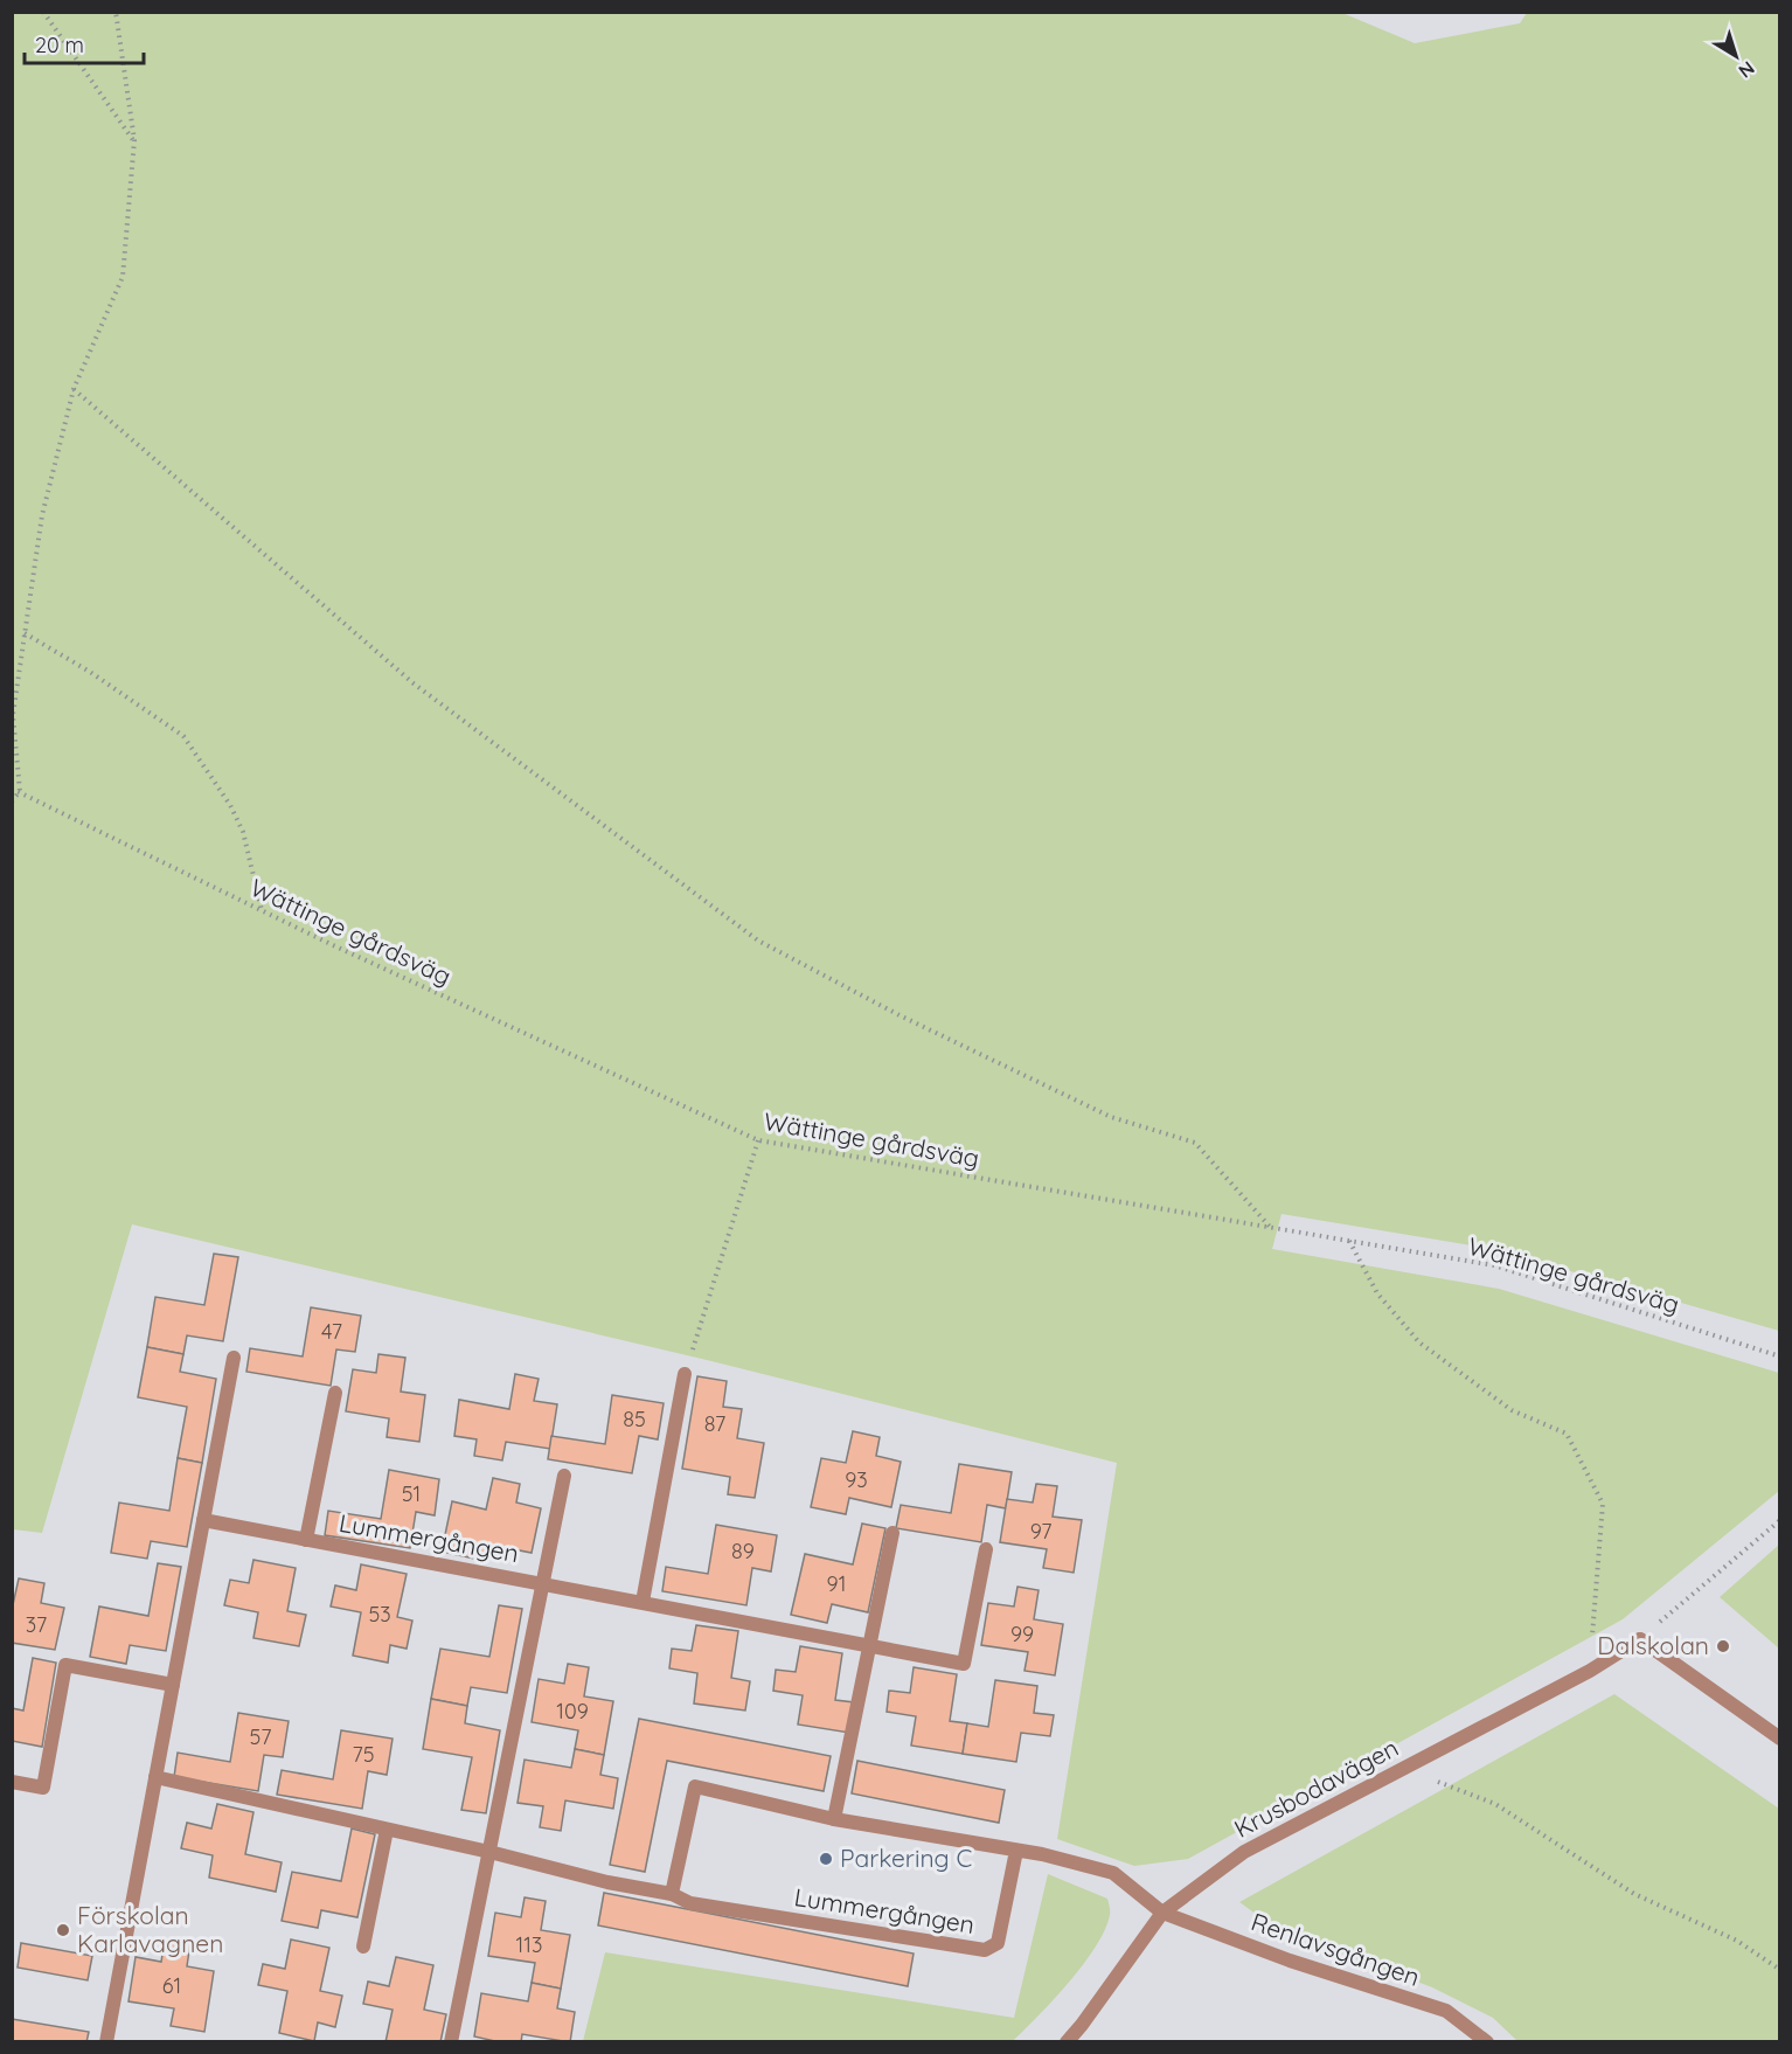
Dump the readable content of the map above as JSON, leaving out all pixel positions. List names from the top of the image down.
{
  "streets": {
    "street": ["Lummergången", "Krusbodavägen", "Renlavsgången"],
    "path": ["Wättinge gårdsväg"]
  },
  "crossings": [
    ["Krusbodavägen", "Renlavsgången"]
  ],
  "places": ["Dalskolan", "Parkering C", "Förskolan Karlavagnen"],
  "house_numbers": [
    "47",
    "85",
    "87",
    "93",
    "51",
    "97",
    "89",
    "91",
    "53",
    "37",
    "99",
    "109",
    "57",
    "75",
    "113",
    "61"
  ],
  "scale_bar": "20 m",
  "north": "bottom right"
}
